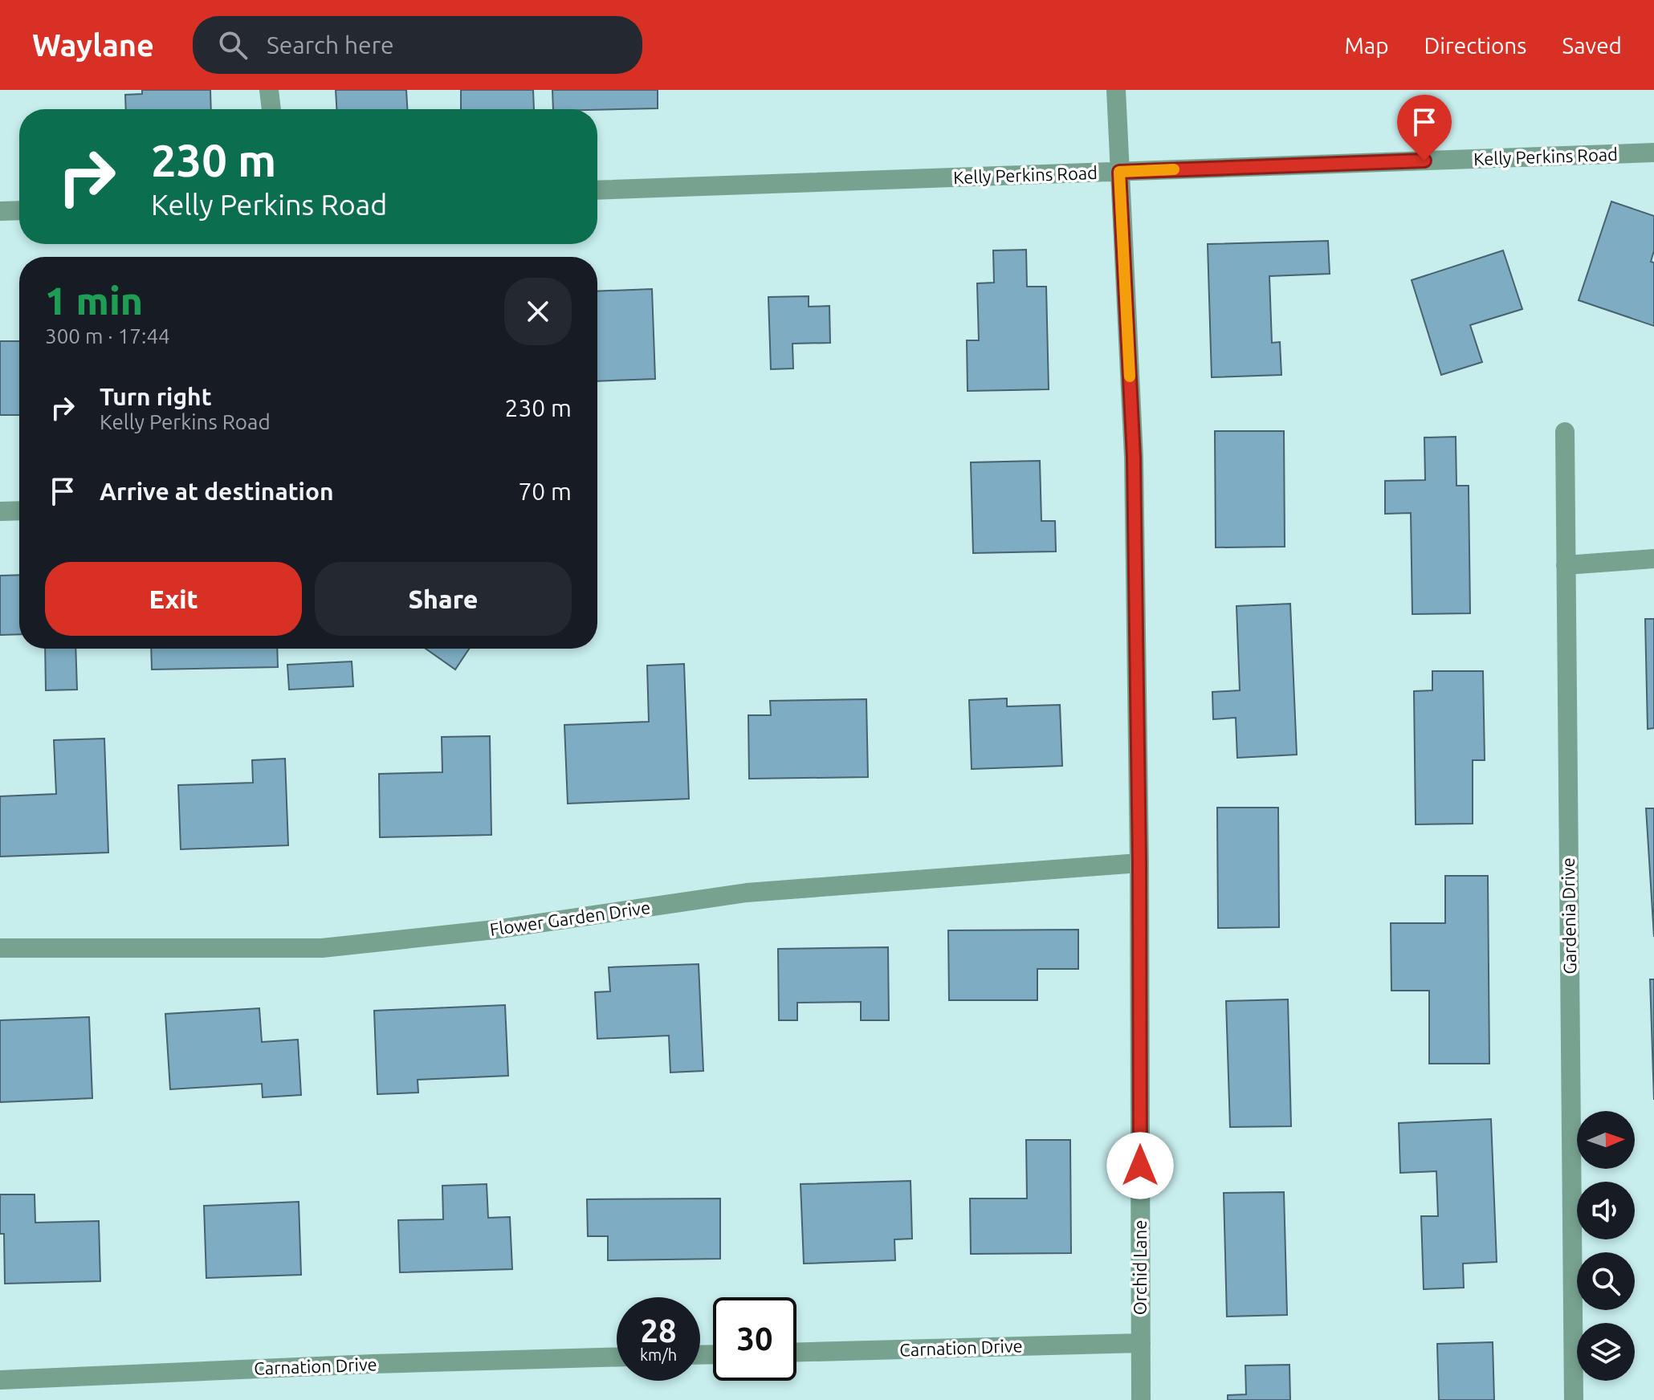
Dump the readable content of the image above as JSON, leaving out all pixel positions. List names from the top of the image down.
{
  "streets": {
    "street": [
      "Kelly Perkins Road",
      "Gardenia Drive",
      "Flower Garden Drive",
      "Orchid Lane",
      "Carnation Drive"
    ]
  },
  "crossings": [
    ["Kelly Perkins Road", "Orchid Lane"],
    ["Flower Garden Drive", "Orchid Lane"],
    ["Orchid Lane", "Carnation Drive"]
  ],
  "north": "right",
  "page": {
    "header": "Waylane",
    "search": "Search here",
    "nav": ["Map", "Directions", "Saved"],
    "turn": ["230 m", "Kelly Perkins Road"],
    "heading": ["1 min", "300 m · 17:44"],
    "list": [
      {
        "name": "Turn right",
        "note": "Kelly Perkins Road",
        "value": "230 m"
      },
      {
        "name": "Arrive at destination",
        "value": "70 m"
      }
    ],
    "buttons": ["Exit", "Share"],
    "speed": "28 km/h",
    "limit": "30"
  }
}
